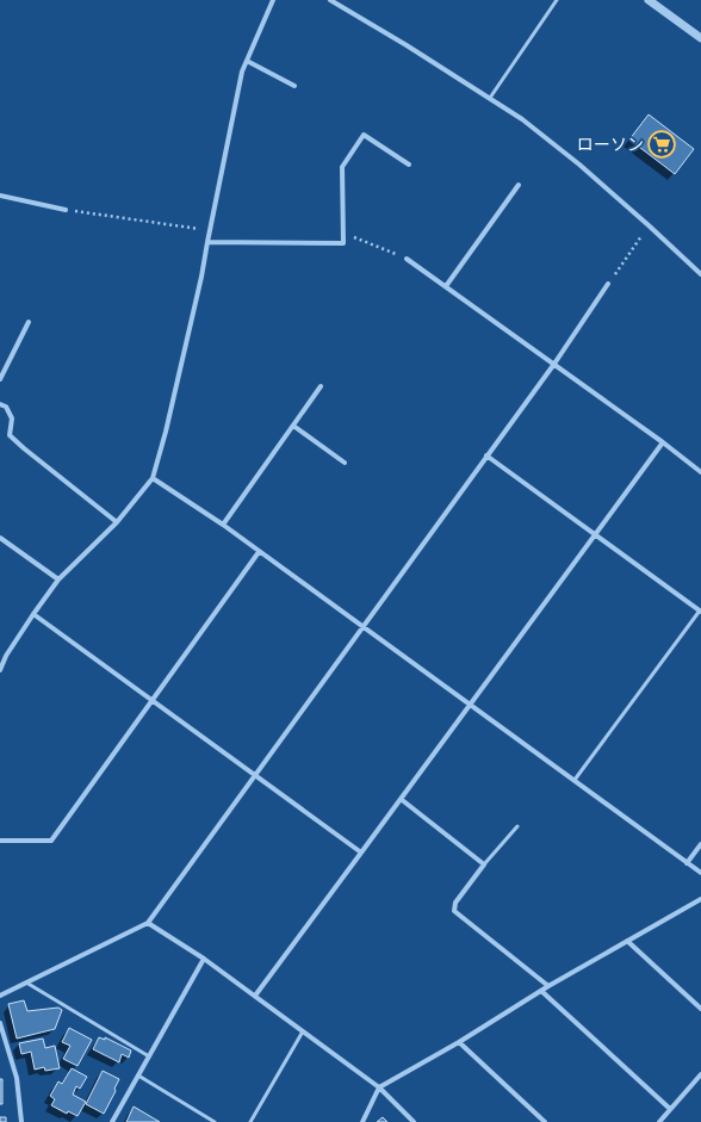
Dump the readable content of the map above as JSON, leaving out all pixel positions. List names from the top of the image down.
{
  "places": {
    "supermarket": ["ローソン"]
  }
}
